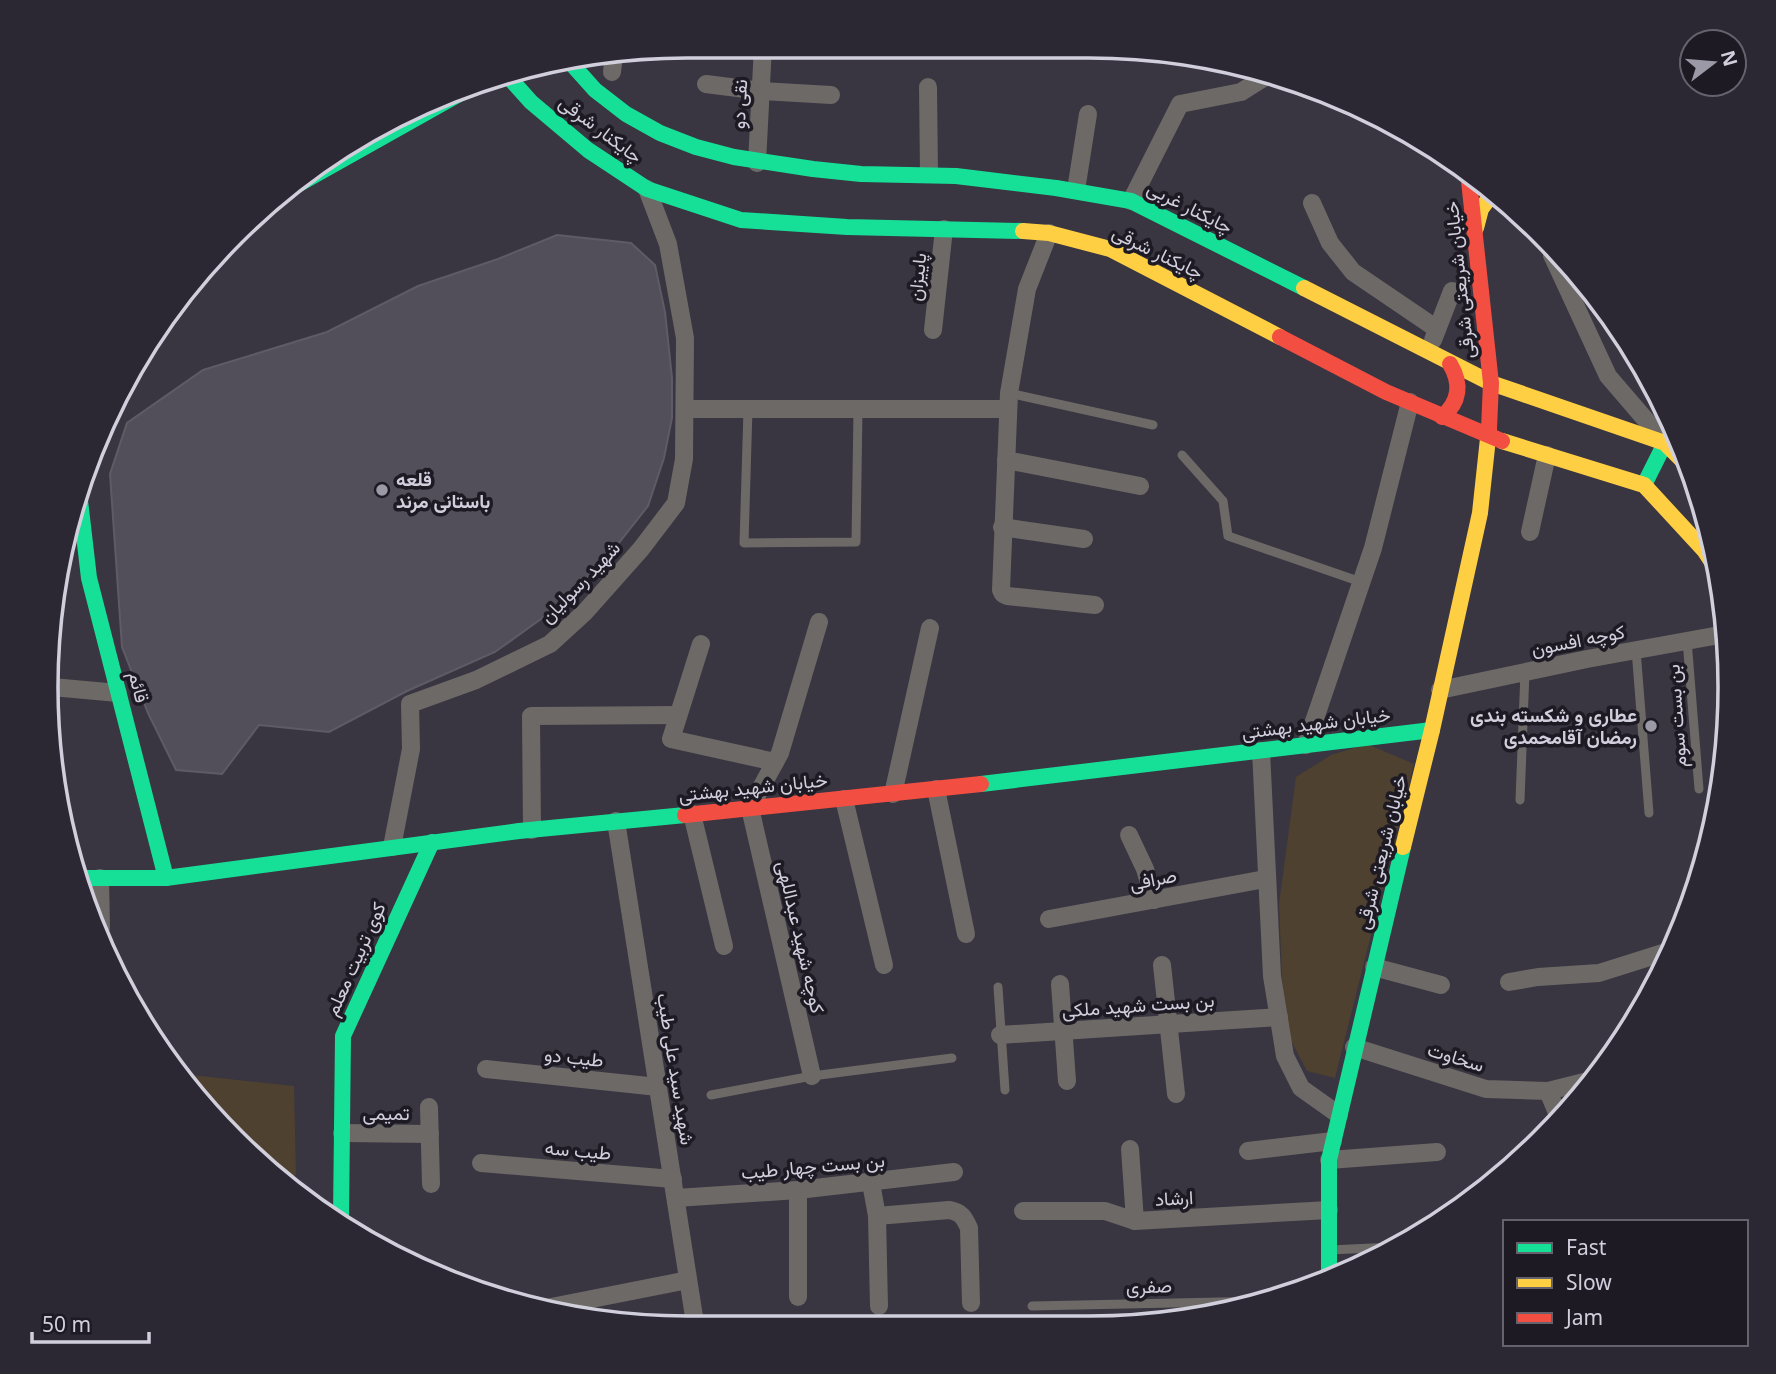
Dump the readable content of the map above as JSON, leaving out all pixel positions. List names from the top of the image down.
{
  "streets": {
    "street": [
      "نقی دو",
      "چایکنار شرقی",
      "چایکنار غربی",
      "پاییزان",
      "خیابان شریعتی شرقی",
      "شهید رسولیان",
      "كوچه افسون",
      "قائم",
      "خیابان شهید بهشتی",
      "صرافی",
      "کوچه شهید عبداللهی",
      "کوی تربیت معلم",
      "بن بست شهید ملکی",
      "طیب دو",
      "سخاوت",
      "شهید سید علی طیب",
      "تمیمی",
      "طیب سه",
      "بن بست چهار طیب",
      "ارشاد"
    ],
    "lane": ["بن بست سوم", "صفری"]
  },
  "crossings": [
    ["نقی دو", "چایکنار غربی"],
    ["چایکنار شرقی", "پاییزان"],
    ["چایکنار شرقی", "خیابان شریعتی شرقی"],
    ["چایکنار شرقی", "شهید رسولیان"],
    ["چایکنار غربی", "خیابان شریعتی شرقی"],
    ["خیابان شریعتی شرقی", "كوچه افسون"],
    ["خیابان شریعتی شرقی", "خیابان شهید بهشتی"],
    ["خیابان شریعتی شرقی", "سخاوت"],
    ["خیابان شریعتی شرقی", "ارشاد"],
    ["شهید رسولیان", "خیابان شهید بهشتی"],
    ["كوچه افسون", "بن بست سوم"],
    ["قائم", "خیابان شهید بهشتی"],
    ["خیابان شهید بهشتی", "کوچه شهید عبداللهی"],
    ["خیابان شهید بهشتی", "کوی تربیت معلم"],
    ["خیابان شهید بهشتی", "شهید سید علی طیب"],
    ["کوی تربیت معلم", "تمیمی"],
    ["طیب دو", "شهید سید علی طیب"],
    ["شهید سید علی طیب", "طیب سه"],
    ["شهید سید علی طیب", "بن بست چهار طیب"]
  ],
  "places": ["قلعه باستانی مرند", "عطاری و شکسته بندی رمضان آقامحمدی"],
  "legend": ["Fast", "Slow", "Jam"],
  "scale_bar": "50 m",
  "north": "right"
}
